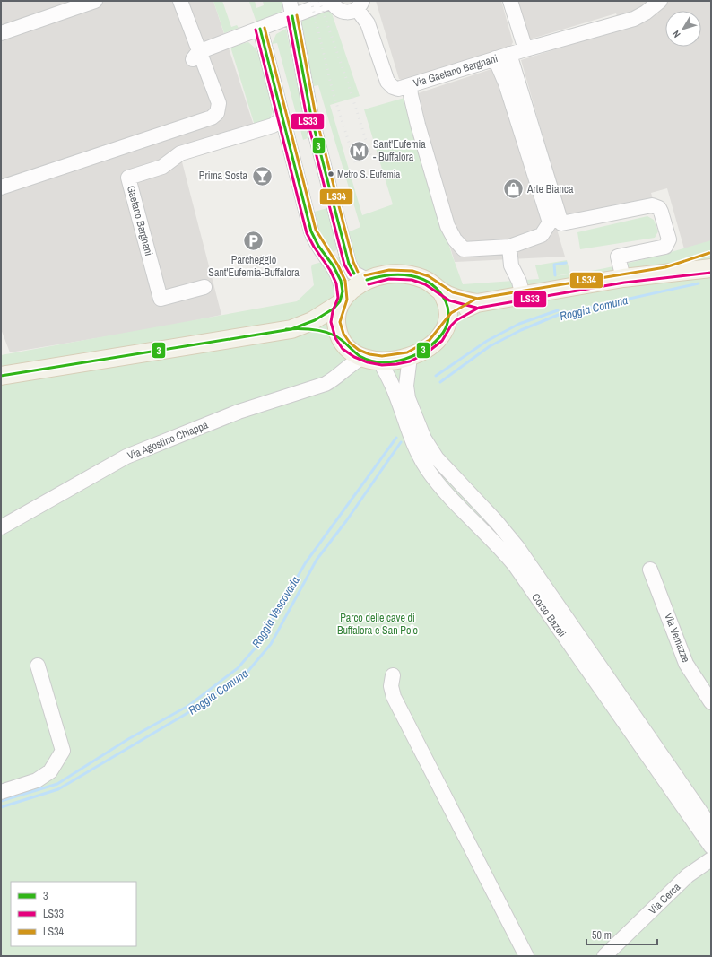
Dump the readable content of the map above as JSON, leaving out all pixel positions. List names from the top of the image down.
{
  "streets": {
    "street": [
      "Via Gaetano Bargnani",
      "Gaetano Bargnani",
      "Via Agostino Chiappa",
      "Corso Bazoli",
      "Via Vemazze",
      "Via Cerca"
    ]
  },
  "water": ["Roggia Comuna", "Roggia Vescovada"],
  "parks": ["Parco delle cave di Buffalora e San Polo"],
  "places": {
    "metro station": ["Sant'Eufemia - Buffalora"],
    "other": ["Metro S. Eufemia"],
    "bar": ["Prima Sosta"],
    "shop": ["Arte Bianca"],
    "parking": ["Parcheggio Sant'Eufemia-Buffalora"]
  },
  "lines": ["transit line LS34", "transit line 3", "transit line LS33"],
  "legend": ["3", "LS33", "LS34"],
  "scale_bar": "50 m",
  "north": "bottom left"
}
